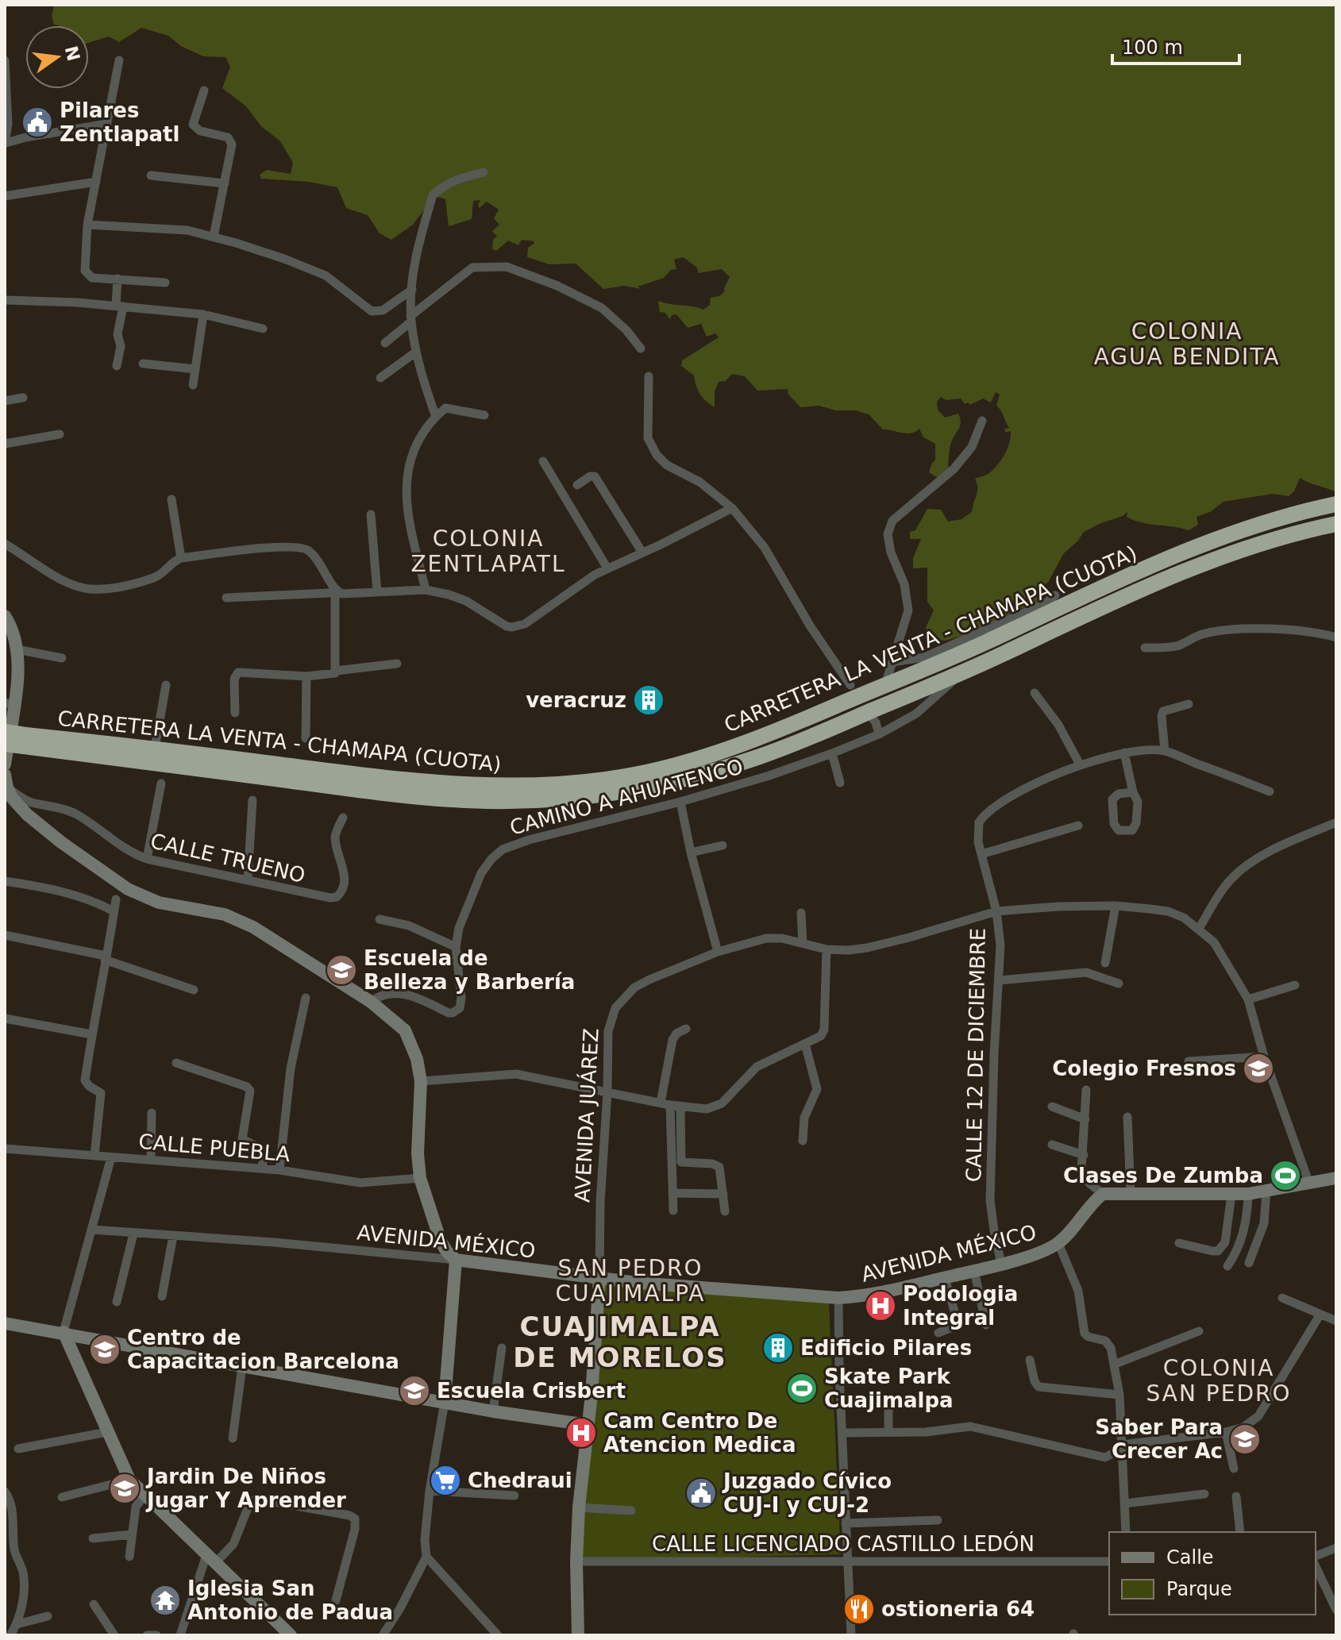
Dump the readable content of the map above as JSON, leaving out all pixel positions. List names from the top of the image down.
{
  "streets": {
    "highway": ["CARRETERA LA VENTA - CHAMAPA (CUOTA)"],
    "main road": ["AVENIDA JUÁREZ", "AVENIDA MÉXICO"],
    "street": [
      "CAMINO A AHUATENCO",
      "CALLE TRUENO",
      "CALLE 12 DE DICIEMBRE",
      "CALLE PUEBLA",
      "CALLE LICENCIADO CASTILLO LEDÓN"
    ]
  },
  "crossings": [
    ["CARRETERA LA VENTA - CHAMAPA (CUOTA)", "CAMINO A AHUATENCO"],
    ["CALLE 12 DE DICIEMBRE", "AVENIDA JUÁREZ"],
    ["CALLE 12 DE DICIEMBRE", "AVENIDA MÉXICO"],
    ["AVENIDA JUÁREZ", "AVENIDA MÉXICO"],
    ["AVENIDA JUÁREZ", "CALLE LICENCIADO CASTILLO LEDÓN"]
  ],
  "districts": [
    "COLONIA AGUA BENDITA",
    "COLONIA ZENTLAPATL",
    "SAN PEDRO CUAJIMALPA",
    "CUAJIMALPA DE MORELOS",
    "COLONIA SAN PEDRO"
  ],
  "places": {
    "public building": ["Pilares Zentlapatl", "Juzgado Cívico CUJ-I y CUJ-2"],
    "building": ["veracruz", "Edificio Pilares"],
    "school or university": [
      "Escuela de Belleza y Barbería",
      "Colegio Fresnos",
      "Centro de Capacitacion Barcelona",
      "Escuela Crisbert",
      "Saber Para Crecer Ac",
      "Jardin De Niños Jugar Y Aprender"
    ],
    "sports": ["Clases De Zumba", "Skate Park Cuajimalpa"],
    "hospital": ["Podologia Integral", "Cam Centro De Atencion Medica"],
    "supermarket": ["Chedraui"],
    "temple": ["Iglesia San Antonio de Padua"],
    "restaurant": ["ostioneria 64"]
  },
  "legend": ["Calle", "Parque"],
  "scale_bar": "100 m",
  "north": "right"
}
